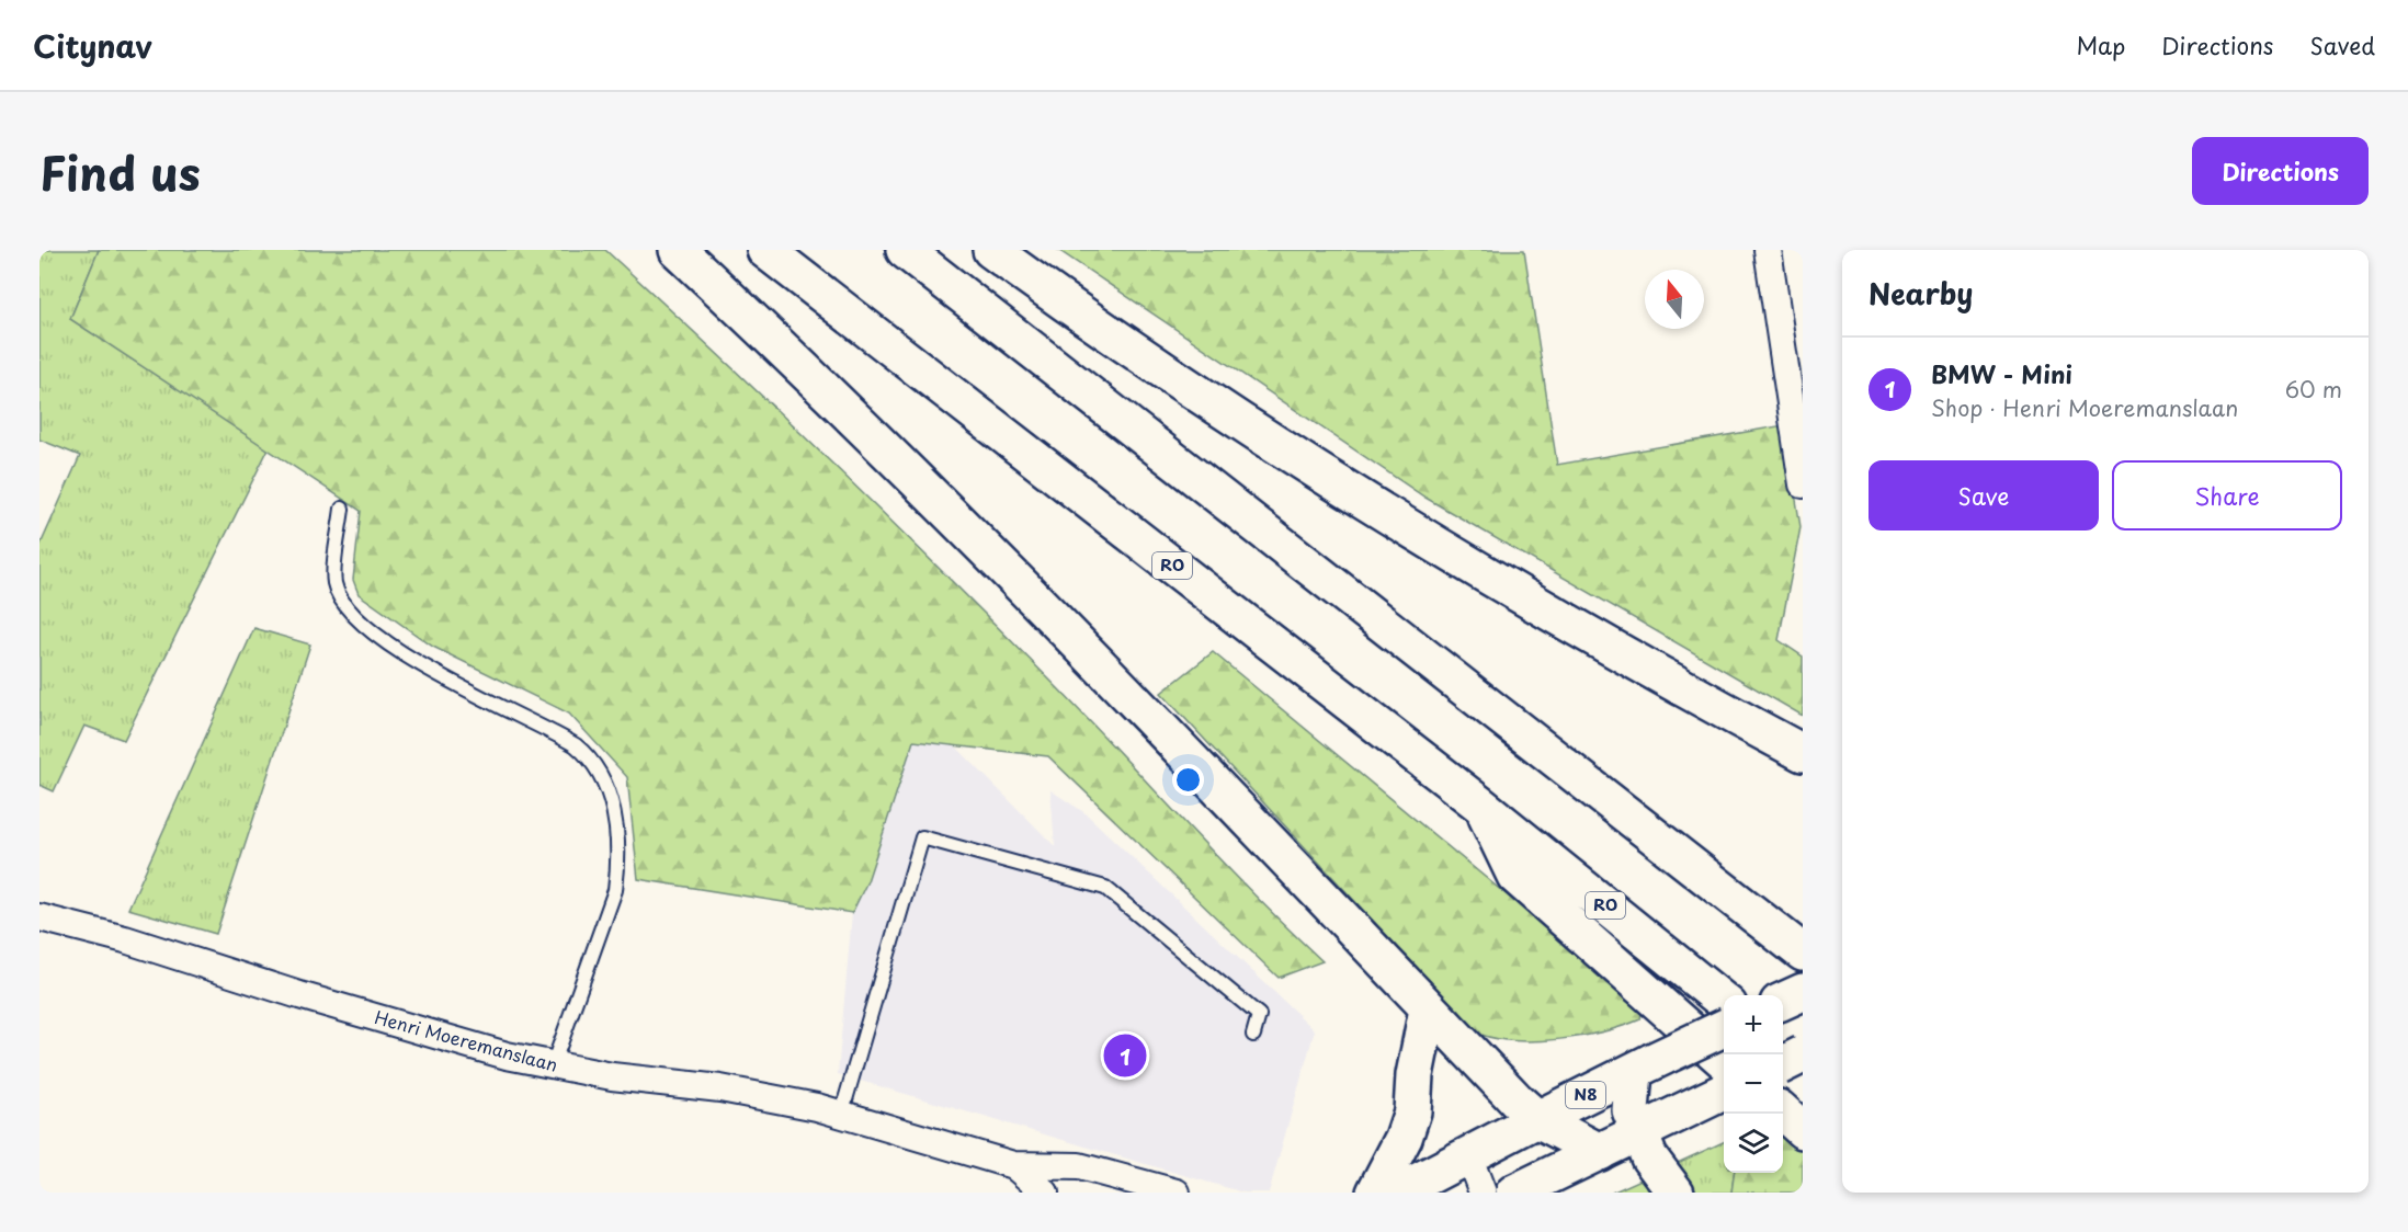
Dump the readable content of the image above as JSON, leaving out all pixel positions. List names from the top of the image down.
{
  "streets": {
    "main road": ["R0", "N8"],
    "street": ["Henri Moeremanslaan"]
  },
  "north": "top",
  "page": {
    "header": "Citynav",
    "nav": ["Map", "Directions", "Saved"],
    "title": "Find us",
    "buttons": [
      "Directions",
      ["Save", "Share"]
    ],
    "heading": "Nearby",
    "list": [
      {
        "mark": "1",
        "name": "BMW - Mini",
        "note": "Shop · Henri Moeremanslaan",
        "value": "60 m"
      }
    ],
    "map_buttons": ["+", "−"],
    "pins": "1"
  }
}
